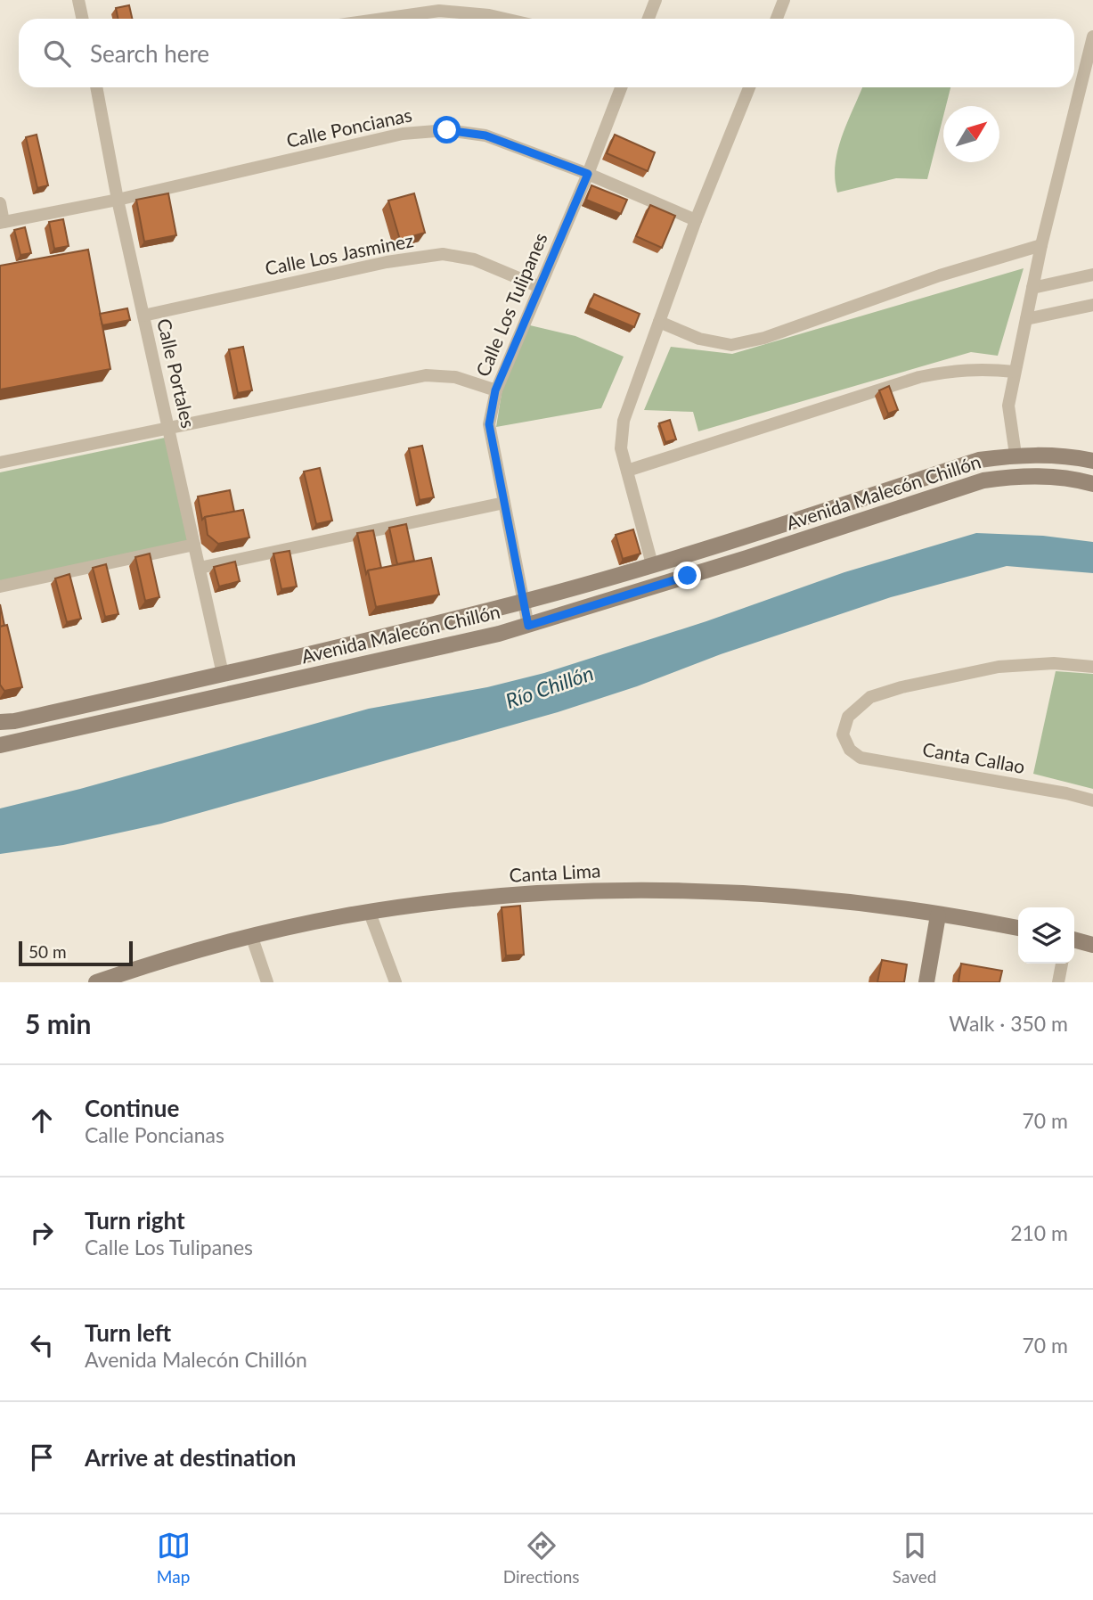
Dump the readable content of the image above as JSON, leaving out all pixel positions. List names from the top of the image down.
{
  "streets": {
    "main road": ["Avenida Malecón Chillón", "Canta Lima"],
    "street": [
      "Calle Poncianas",
      "Calle Los Jasminez",
      "Calle Los Tulipanes",
      "Calle Portales",
      "Canta Callao"
    ]
  },
  "crossings": [
    ["Calle Poncianas", "Calle Los Tulipanes"],
    ["Calle Poncianas", "Calle Portales"],
    ["Calle Los Jasminez", "Calle Los Tulipanes"],
    ["Calle Los Jasminez", "Calle Portales"],
    ["Calle Los Tulipanes", "Avenida Malecón Chillón"],
    ["Calle Portales", "Avenida Malecón Chillón"]
  ],
  "water": ["Río Chillón"],
  "scale_bar": "50 m",
  "north": "top right",
  "page": {
    "search": "Search here",
    "scale": "50 m",
    "heading": ["5 min", "Walk · 350 m"],
    "list": [
      ["Continue", "Calle Poncianas", "70 m"],
      ["Turn right", "Calle Los Tulipanes", "210 m"],
      ["Turn left", "Avenida Malecón Chillón", "70 m"],
      "Arrive at destination"
    ],
    "nav": ["Map", "Directions", "Saved"]
  }
}
